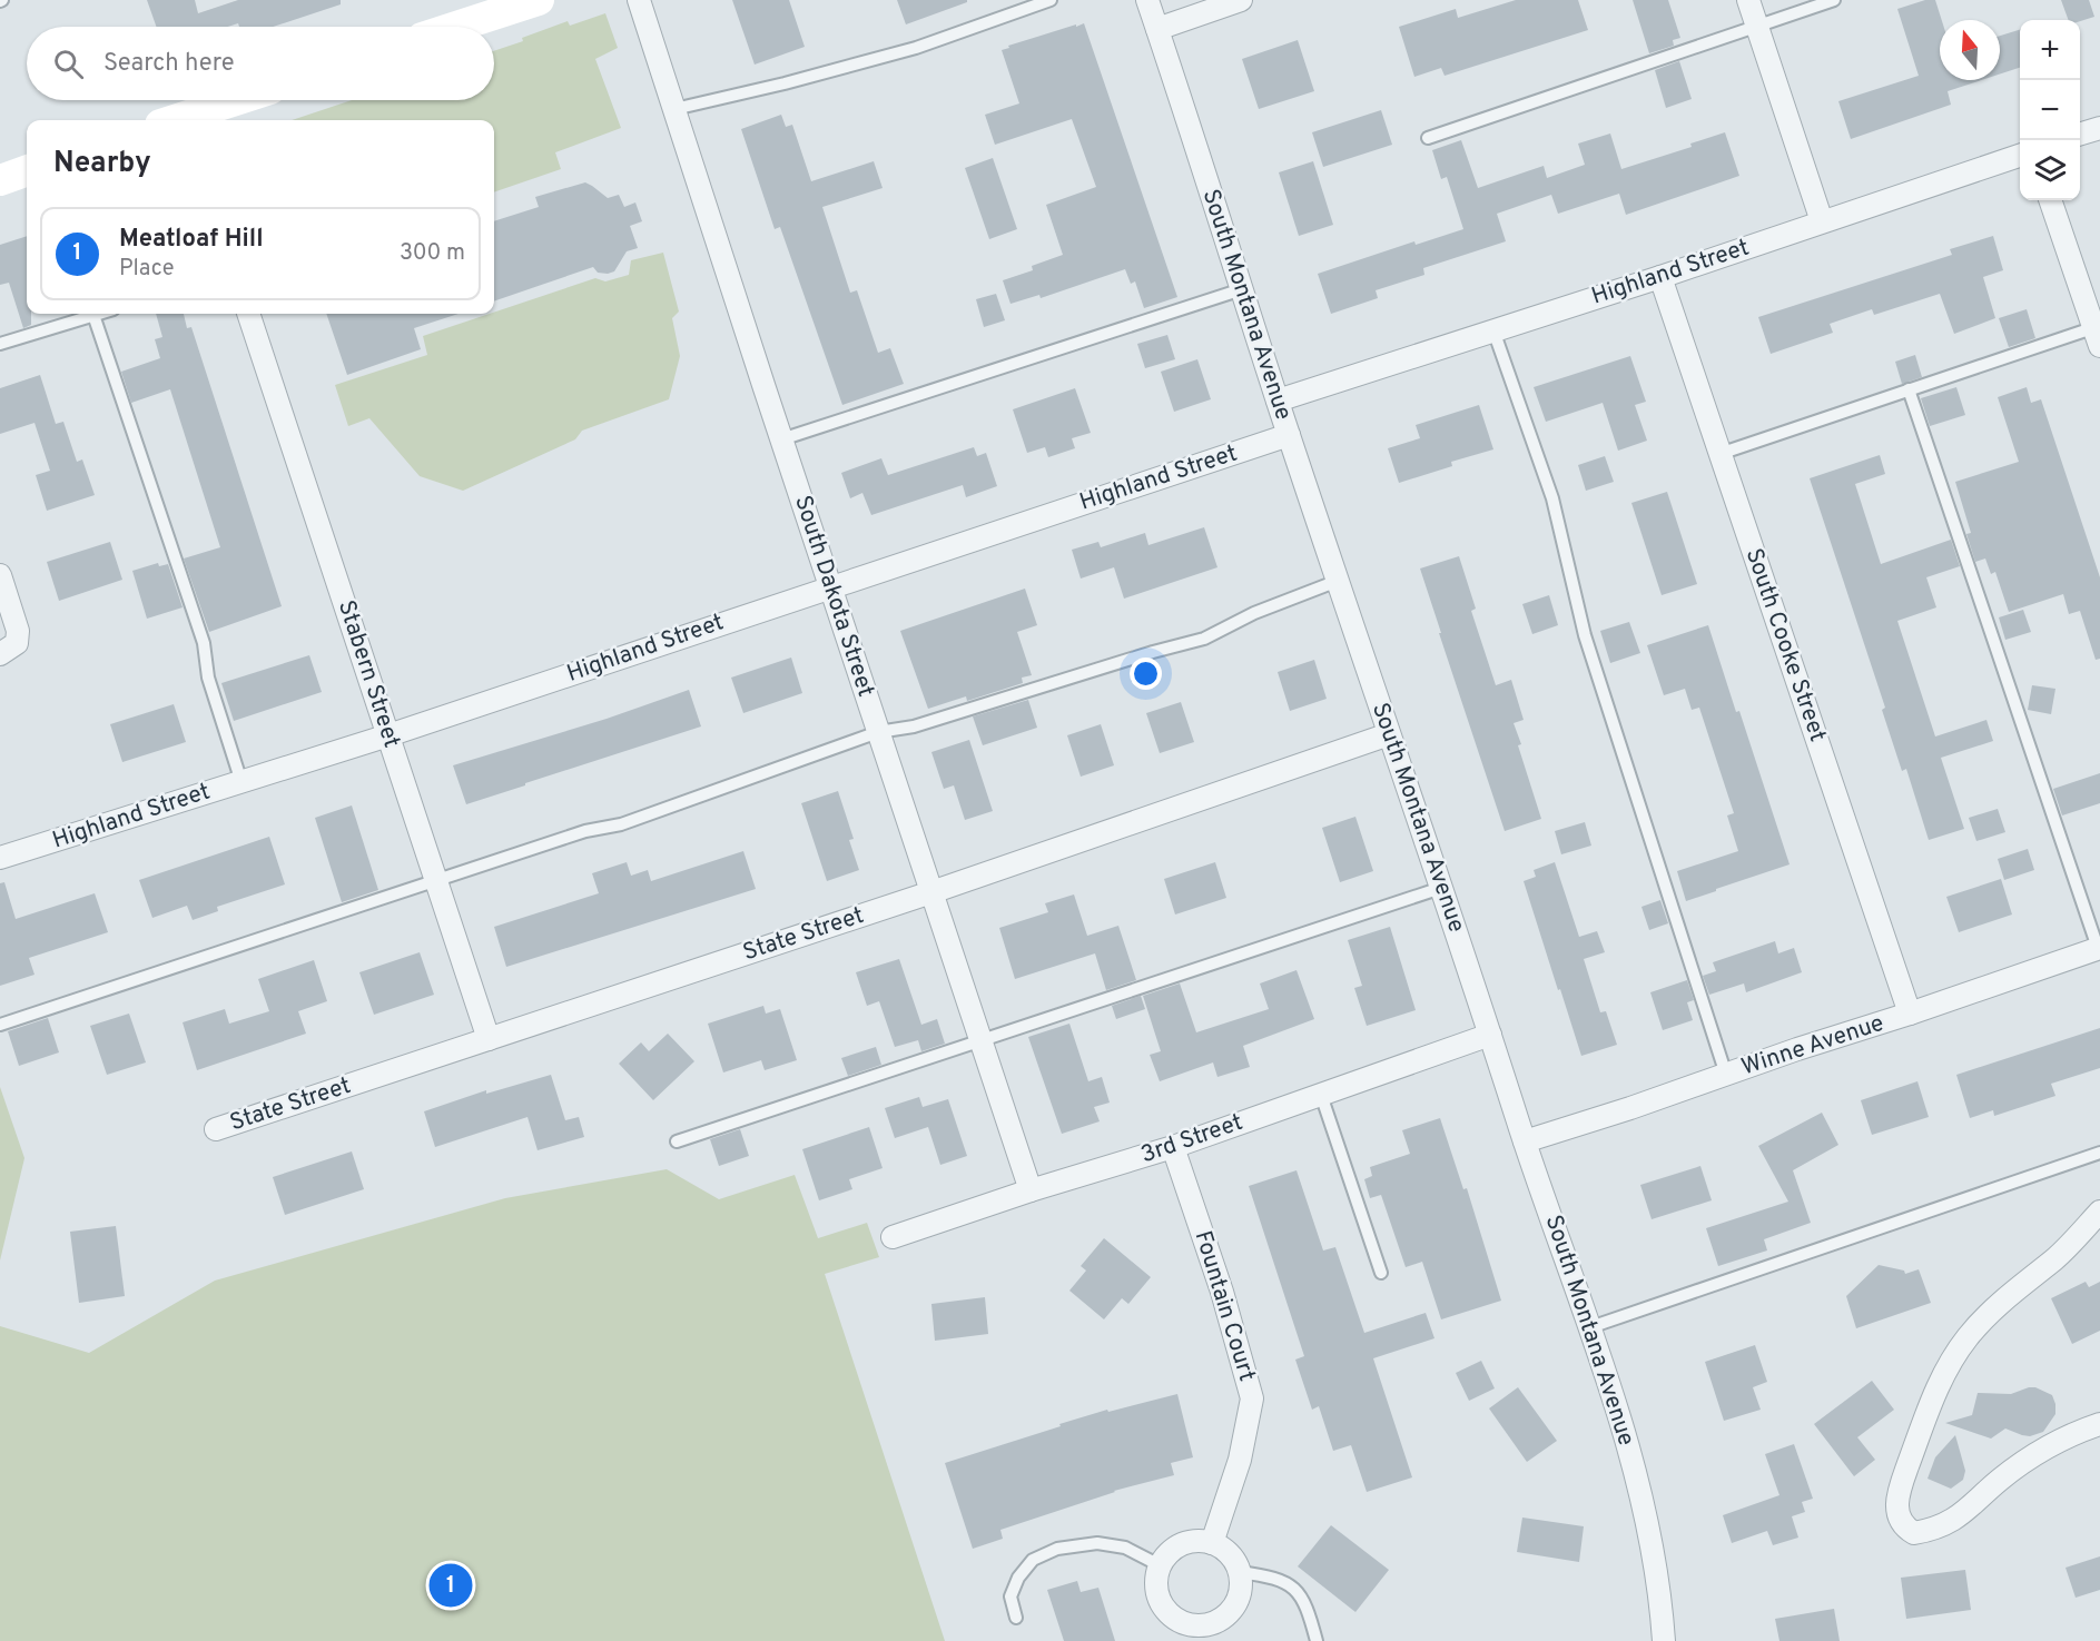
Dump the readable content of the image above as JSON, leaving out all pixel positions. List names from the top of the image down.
{
  "streets": {
    "street": [
      "Highland Street",
      "South Montana Avenue",
      "South Dakota Street",
      "South Cooke Street",
      "Stabern Street",
      "State Street",
      "Winne Avenue",
      "3rd Street",
      "Fountain Court"
    ]
  },
  "crossings": [
    ["Highland Street", "South Montana Avenue"],
    ["Highland Street", "South Dakota Street"],
    ["Highland Street", "South Cooke Street"],
    ["Highland Street", "Stabern Street"],
    ["South Montana Avenue", "State Street"],
    ["South Montana Avenue", "Winne Avenue"],
    ["South Montana Avenue", "3rd Street"],
    ["South Dakota Street", "State Street"],
    ["South Dakota Street", "3rd Street"],
    ["South Cooke Street", "Winne Avenue"],
    ["Stabern Street", "State Street"],
    ["3rd Street", "Fountain Court"]
  ],
  "north": "top",
  "page": {
    "map_buttons": ["+", "−"],
    "search": "Search here",
    "heading": "Nearby",
    "list": [
      {
        "mark": "1",
        "name": "Meatloaf Hill",
        "note": "Place",
        "value": "300 m"
      }
    ],
    "pins": "1"
  }
}
